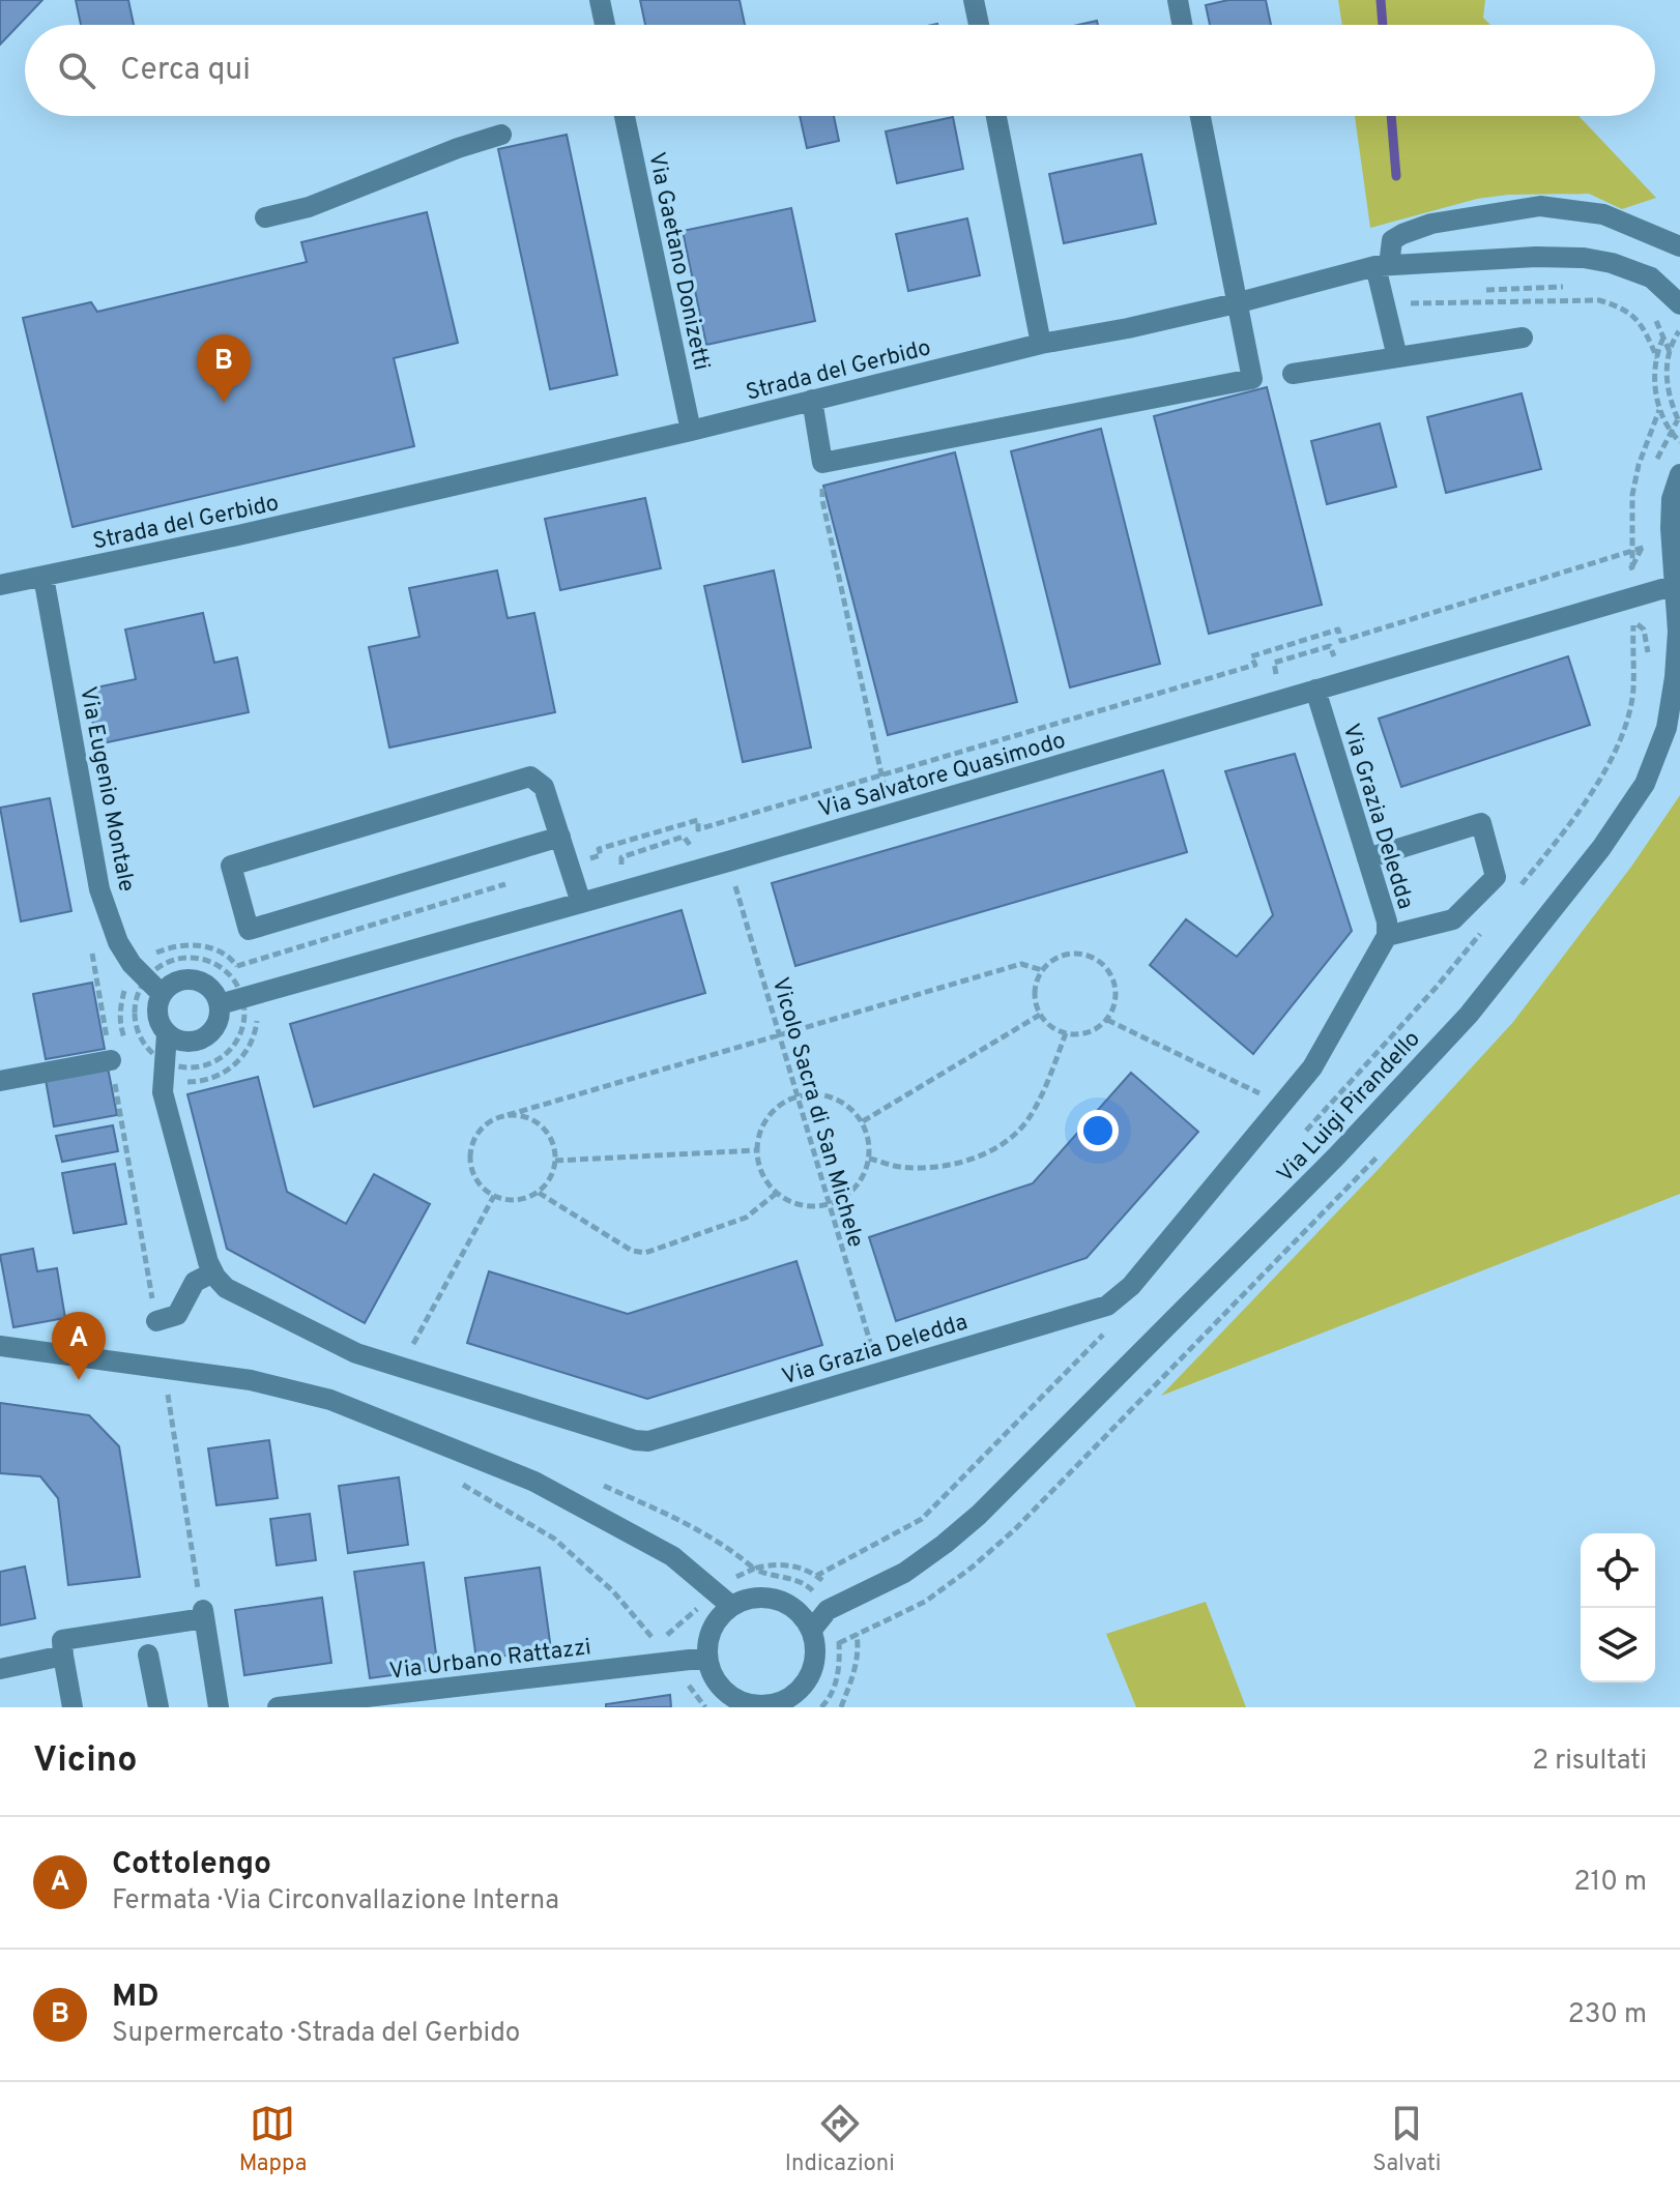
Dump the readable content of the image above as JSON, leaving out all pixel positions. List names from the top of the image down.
{
  "streets": {
    "street": [
      "Via Gaetano Donizetti",
      "Strada del Gerbido",
      "Via Salvatore Quasimodo",
      "Via Eugenio Montale",
      "Via Grazia Deledda",
      "Via Luigi Pirandello",
      "Via Urbano Rattazzi"
    ],
    "path": ["Vicolo Sacra di San Michele"]
  },
  "crossings": [
    ["Via Gaetano Donizetti", "Strada del Gerbido"],
    ["Strada del Gerbido", "Via Eugenio Montale"],
    ["Via Salvatore Quasimodo", "Via Eugenio Montale"],
    ["Via Salvatore Quasimodo", "Via Grazia Deledda"],
    ["Via Salvatore Quasimodo", "Via Luigi Pirandello"],
    ["Via Salvatore Quasimodo", "Vicolo Sacra di San Michele"],
    ["Via Grazia Deledda", "Vicolo Sacra di San Michele"],
    ["Via Luigi Pirandello", "Via Urbano Rattazzi"]
  ],
  "page": {
    "search": "Cerca qui",
    "pins": ["B", "A"],
    "heading": ["Vicino", "2 risultati"],
    "list": [
      {
        "mark": "A",
        "name": "Cottolengo",
        "note": "Fermata · Via Circonvallazione Interna",
        "value": "210 m"
      },
      {
        "mark": "B",
        "name": "MD",
        "note": "Supermercato · Strada del Gerbido",
        "value": "230 m"
      }
    ],
    "nav": ["Mappa", "Indicazioni", "Salvati"]
  }
}
